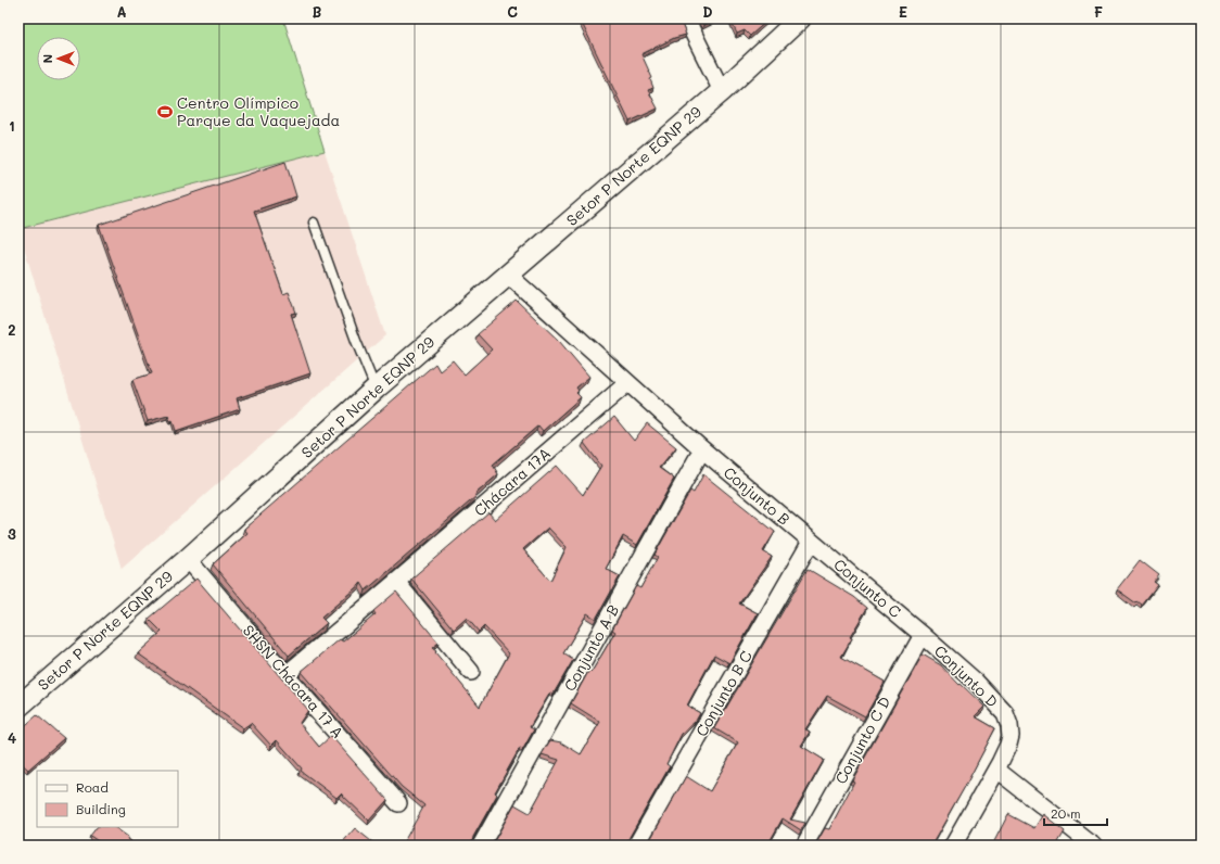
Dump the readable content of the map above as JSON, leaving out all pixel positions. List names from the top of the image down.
{
  "streets": {
    "street": [
      "Setor P Norte EQNP 29",
      "Chácara 17A",
      "Conjunto B",
      "Conjunto C",
      "Conjunto A B",
      "Conjunto D",
      "SHSN Chácara 17 A",
      "Conjunto B C",
      "Conjunto C D"
    ]
  },
  "crossings": [
    ["Setor P Norte EQNP 29", "Conjunto B"],
    ["Setor P Norte EQNP 29", "SHSN Chácara 17 A"],
    ["Chácara 17A", "Conjunto B"],
    ["Chácara 17A", "SHSN Chácara 17 A"],
    ["Conjunto B", "Conjunto C"],
    ["Conjunto B", "Conjunto A B"],
    ["Conjunto B", "Conjunto B C"],
    ["Conjunto C", "Conjunto D"],
    ["Conjunto C", "Conjunto B C"],
    ["Conjunto C", "Conjunto C D"],
    ["Conjunto D", "Conjunto C D"]
  ],
  "places": {
    "sports": ["Centro Olímpico Parque da Vaquejada"]
  },
  "legend": ["Road", "Building"],
  "scale_bar": "20 m",
  "north": "left",
  "grid": {
    "columns": [
      "A",
      "B",
      "C",
      "D",
      "E",
      "F"
    ],
    "rows": [
      "1",
      "2",
      "3",
      "4"
    ]
  }
}
